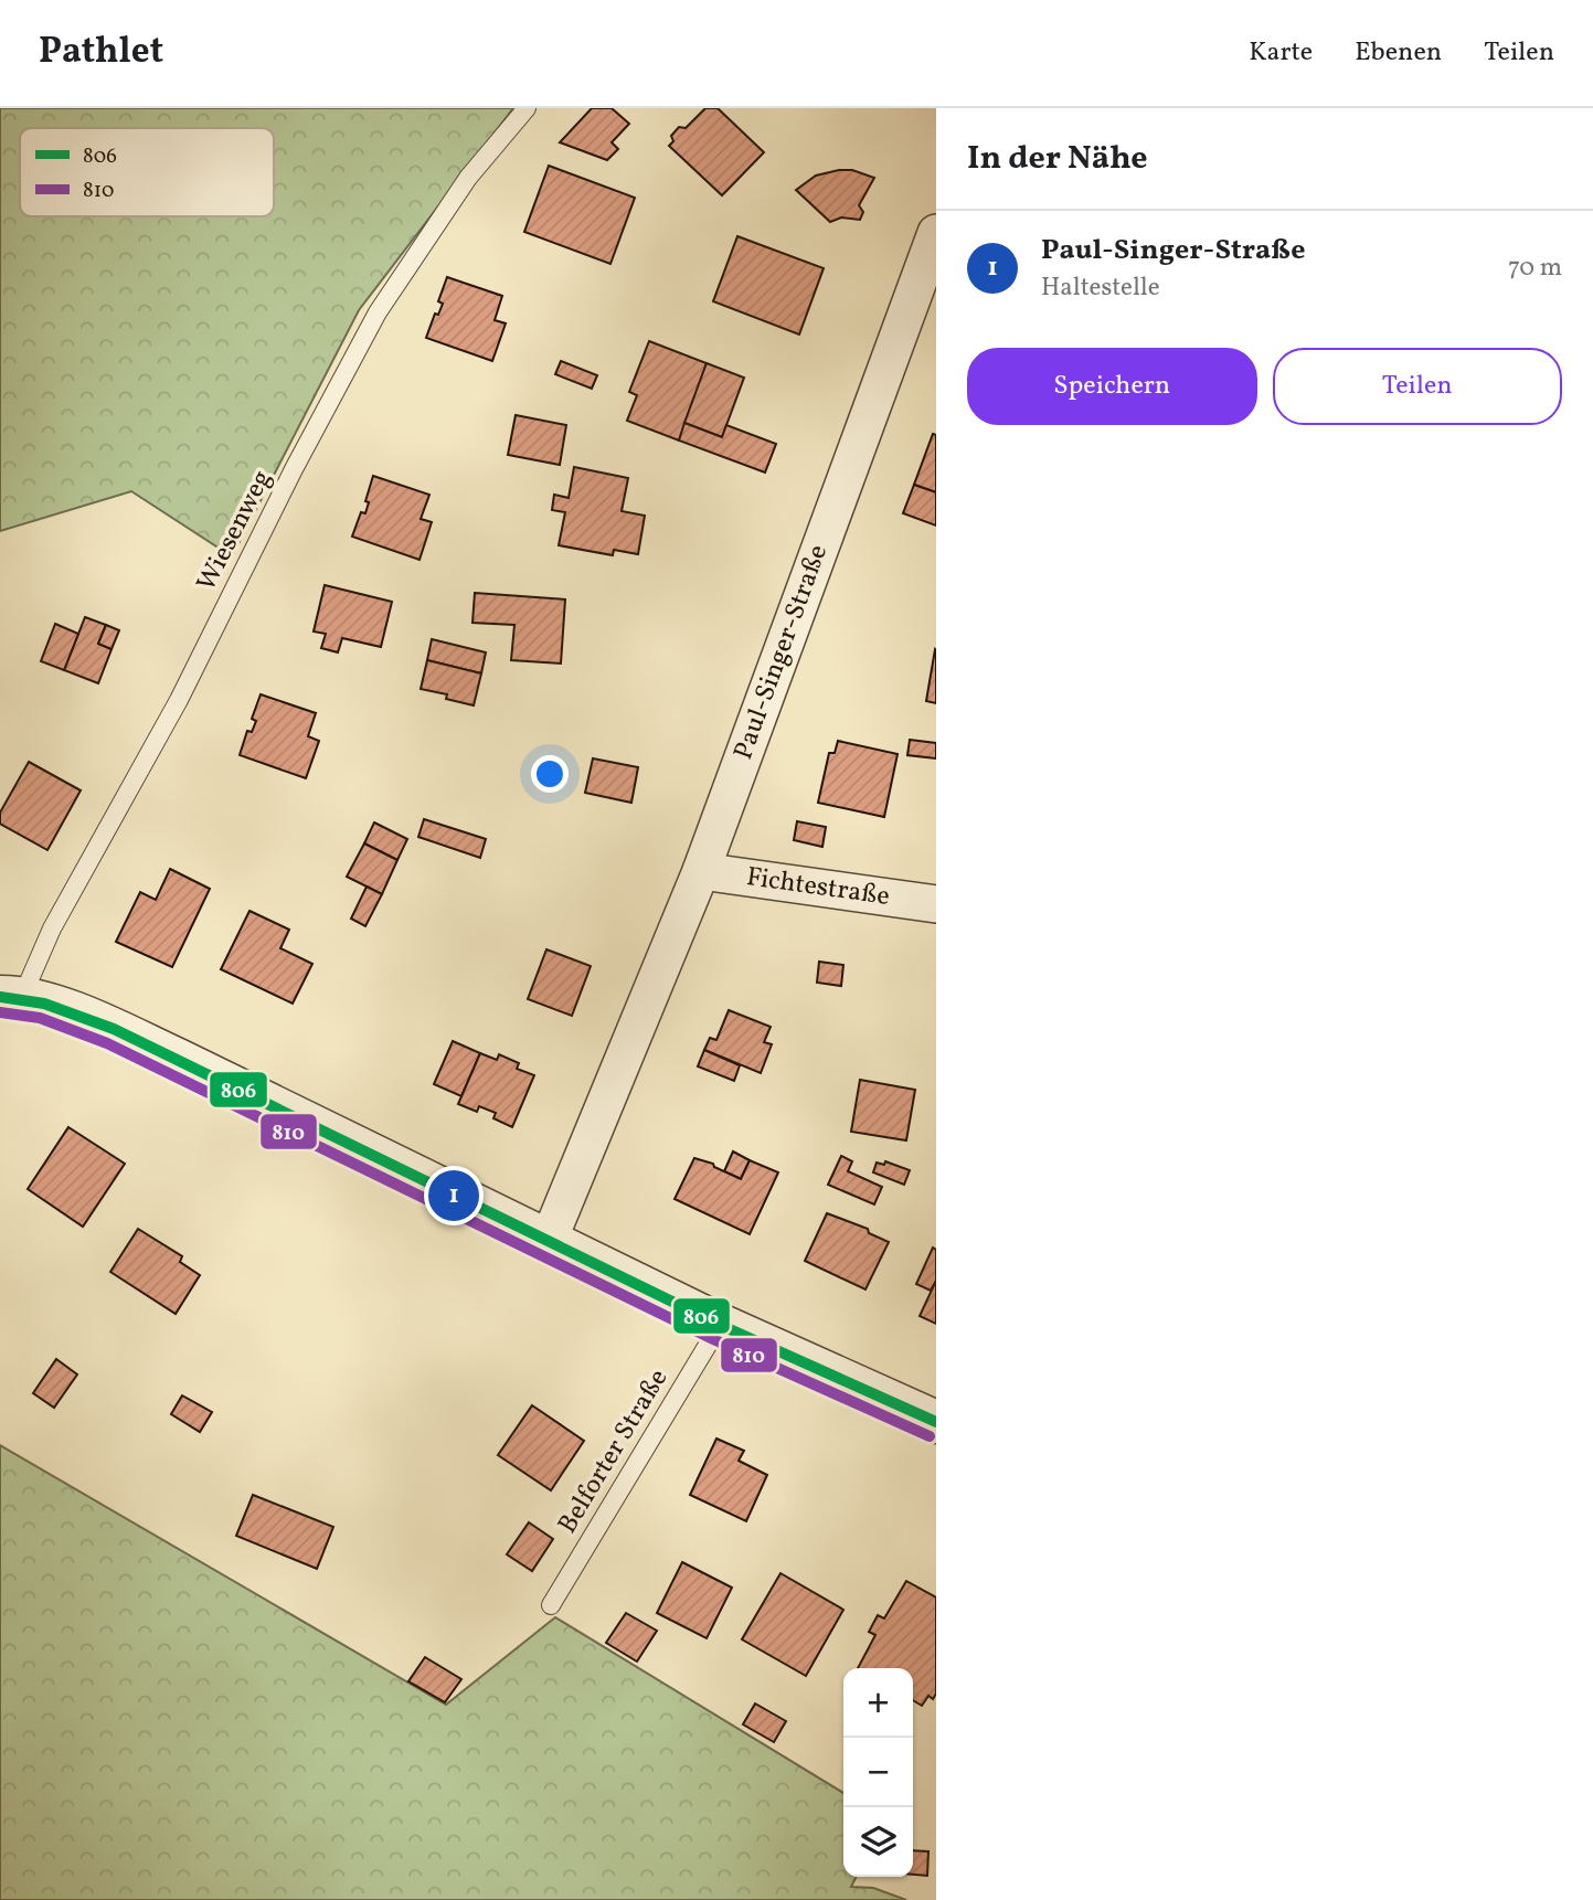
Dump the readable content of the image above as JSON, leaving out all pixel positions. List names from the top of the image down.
{
  "streets": {
    "street": ["Paul-Singer-Straße", "Fichtestraße"],
    "lane": ["Wiesenweg", "Belforter Straße"]
  },
  "crossings": [
    ["Paul-Singer-Straße", "Fichtestraße"]
  ],
  "lines": ["transit line 806", "transit line 810"],
  "legend": ["806", "810"],
  "page": {
    "header": "Pathlet",
    "nav": ["Karte", "Ebenen", "Teilen"],
    "heading": "In der Nähe",
    "list": [
      {
        "mark": "1",
        "name": "Paul-Singer-Straße",
        "note": "Haltestelle",
        "value": "70 m"
      }
    ],
    "buttons": ["Speichern", "Teilen"],
    "pins": "1",
    "map_buttons": ["+", "−"]
  }
}
